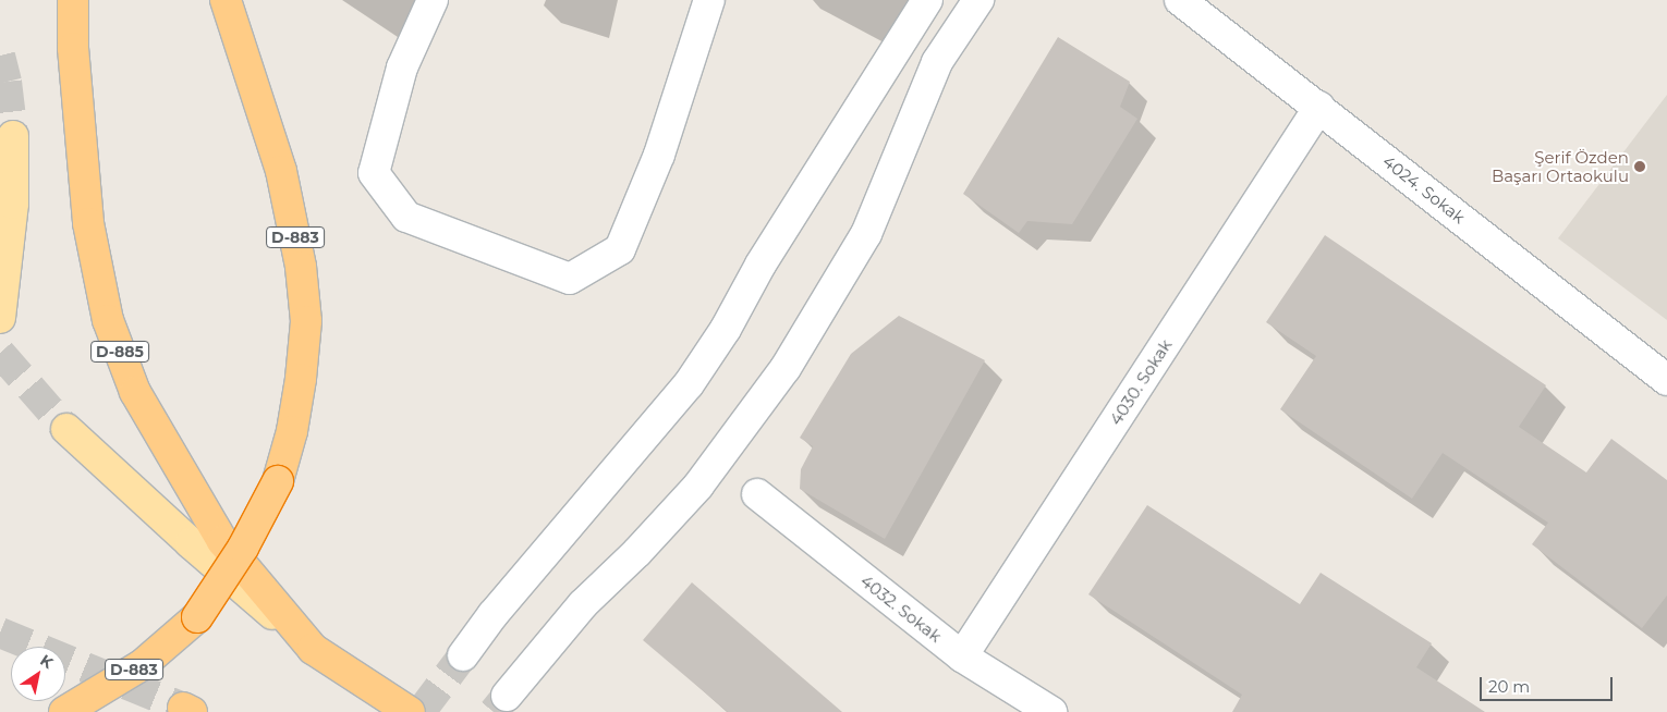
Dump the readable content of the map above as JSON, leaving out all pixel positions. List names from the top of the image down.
{
  "streets": {
    "highway": ["D-883", "D-885"],
    "street": ["4024. Sokak", "4030. Sokak", "4032. Sokak"]
  },
  "crossings": [
    ["4024. Sokak", "4030. Sokak"],
    ["4030. Sokak", "4032. Sokak"]
  ],
  "places": ["Şerif Özden Başarı Ortaokulu"],
  "scale_bar": "20 m",
  "north": "top right"
}
